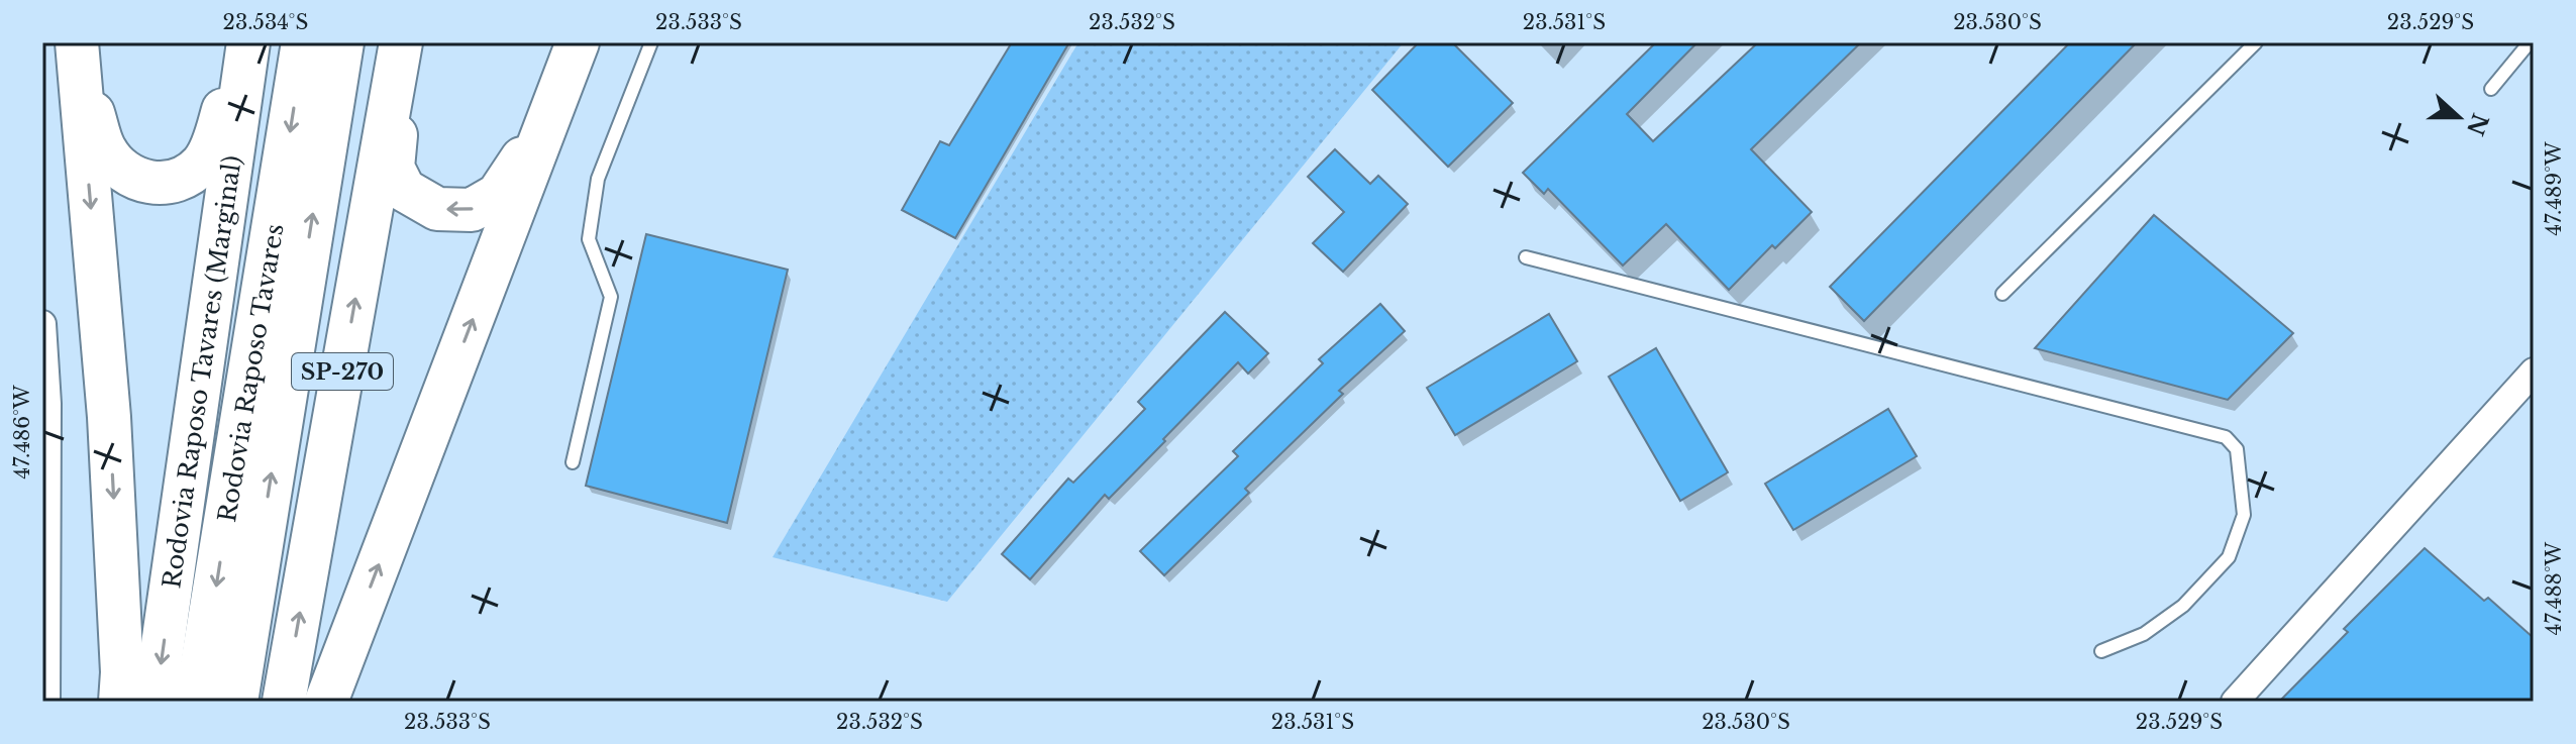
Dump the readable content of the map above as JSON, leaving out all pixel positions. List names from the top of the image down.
{
  "streets": {
    "highway": ["Rodovia Raposo Tavares", "SP-270", "Rodovia Raposo Tavares (Marginal)"]
  },
  "north": "right",
  "coordinates": [
    "23.534°S",
    "23.533°S",
    "23.532°S",
    "23.531°S",
    "23.530°S",
    "23.529°S",
    "47.489°W",
    "47.486°W",
    "47.488°W"
  ]
}
